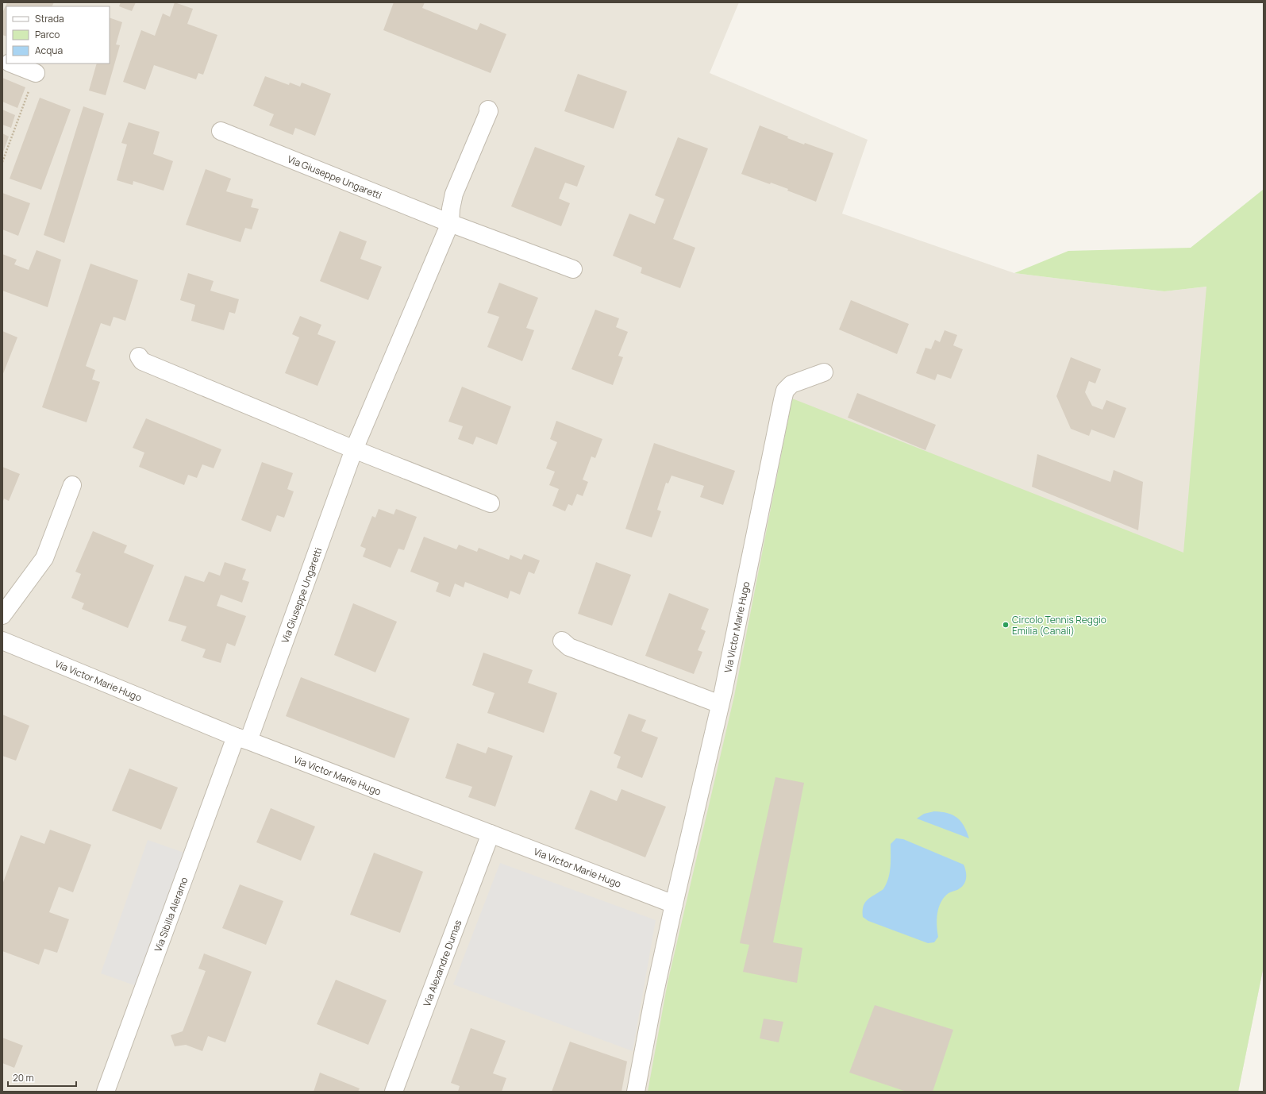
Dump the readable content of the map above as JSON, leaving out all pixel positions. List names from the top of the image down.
{
  "streets": {
    "street": [
      "Via Giuseppe Ungaretti",
      "Via Victor Marie Hugo",
      "Via Sibilla Aleramo",
      "Via Alexandre Dumas"
    ]
  },
  "crossings": [
    ["Via Giuseppe Ungaretti", "Via Victor Marie Hugo"],
    ["Via Giuseppe Ungaretti", "Via Sibilla Aleramo"],
    ["Via Victor Marie Hugo", "Via Sibilla Aleramo"],
    ["Via Victor Marie Hugo", "Via Alexandre Dumas"]
  ],
  "places": ["Circolo Tennis Reggio Emilia (Canali)"],
  "legend": ["Strada", "Parco", "Acqua"],
  "scale_bar": "20 m"
}
